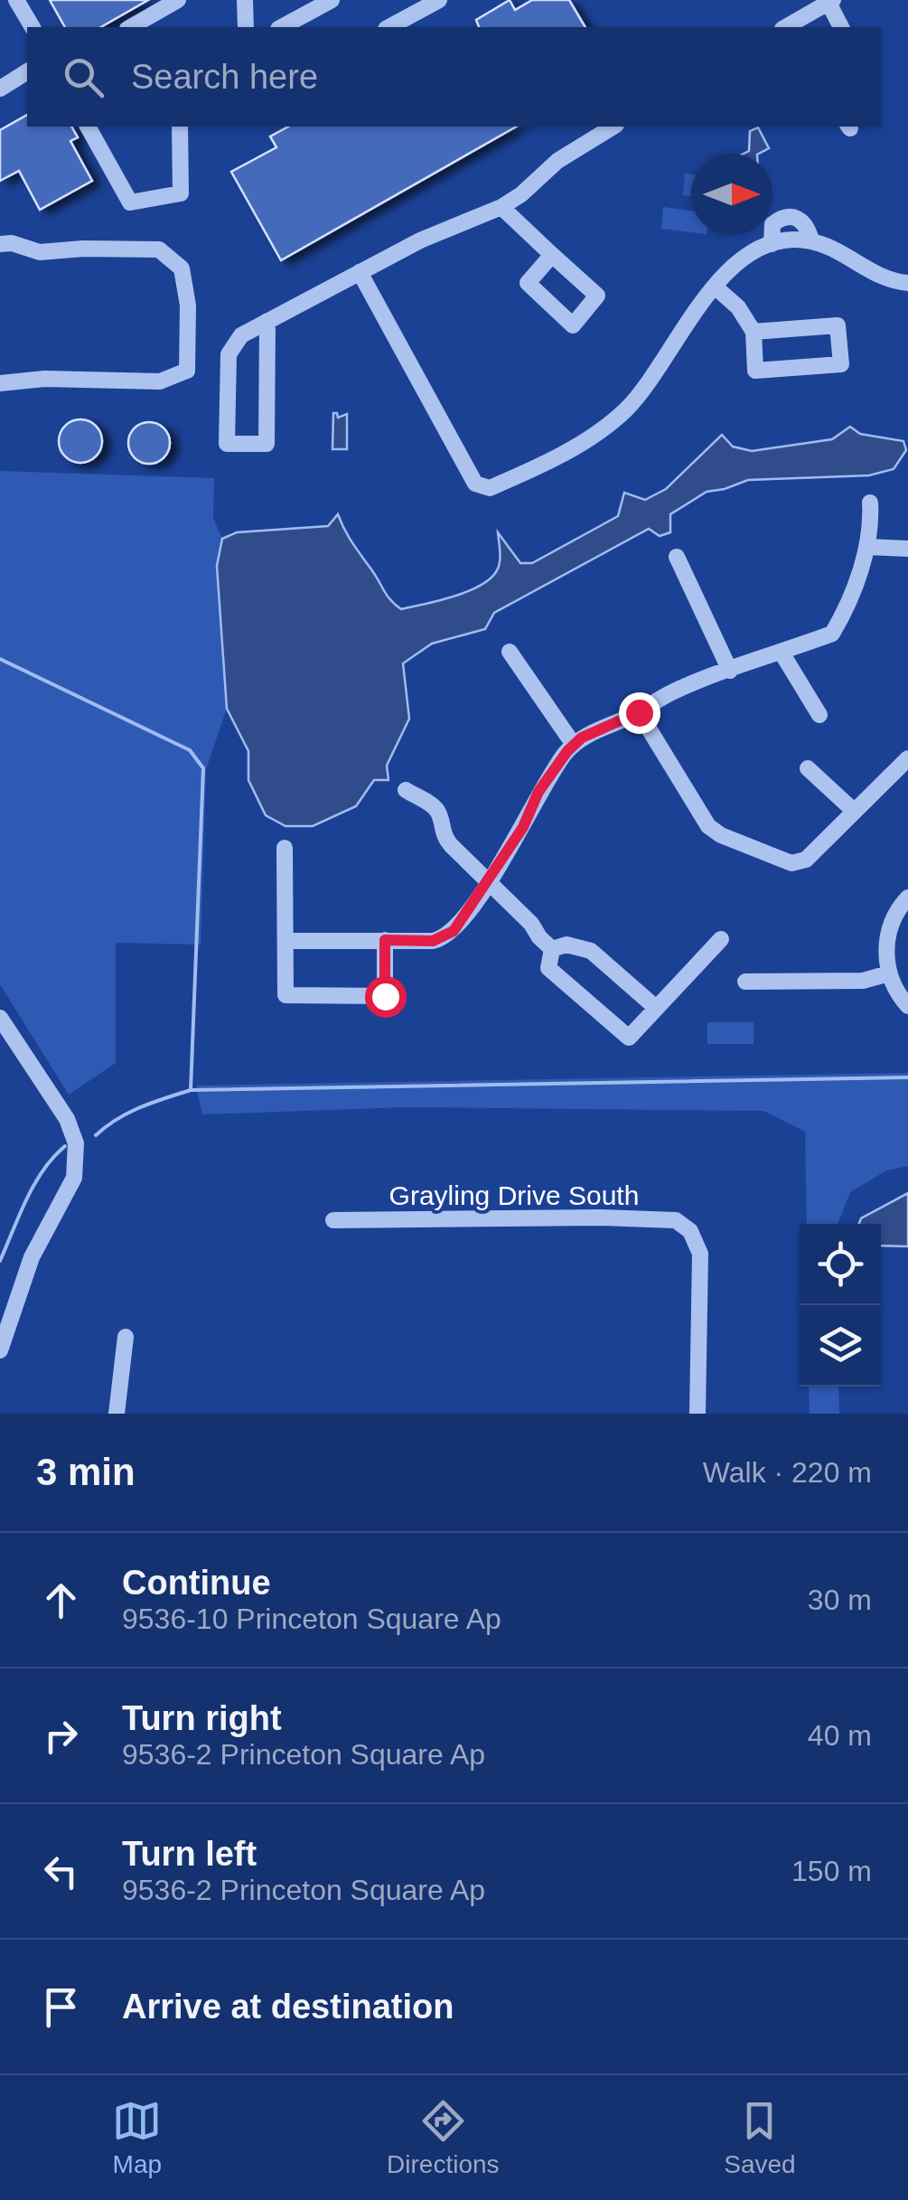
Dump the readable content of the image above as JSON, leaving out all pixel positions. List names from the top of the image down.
{
  "streets": {
    "street": ["Grayling Drive South"]
  },
  "north": "right",
  "page": {
    "search": "Search here",
    "heading": ["3 min", "Walk · 220 m"],
    "list": [
      ["Continue", "9536-10 Princeton Square Ap", "30 m"],
      ["Turn right", "9536-2 Princeton Square Ap", "40 m"],
      ["Turn left", "9536-2 Princeton Square Ap", "150 m"],
      "Arrive at destination"
    ],
    "nav": ["Map", "Directions", "Saved"]
  }
}
